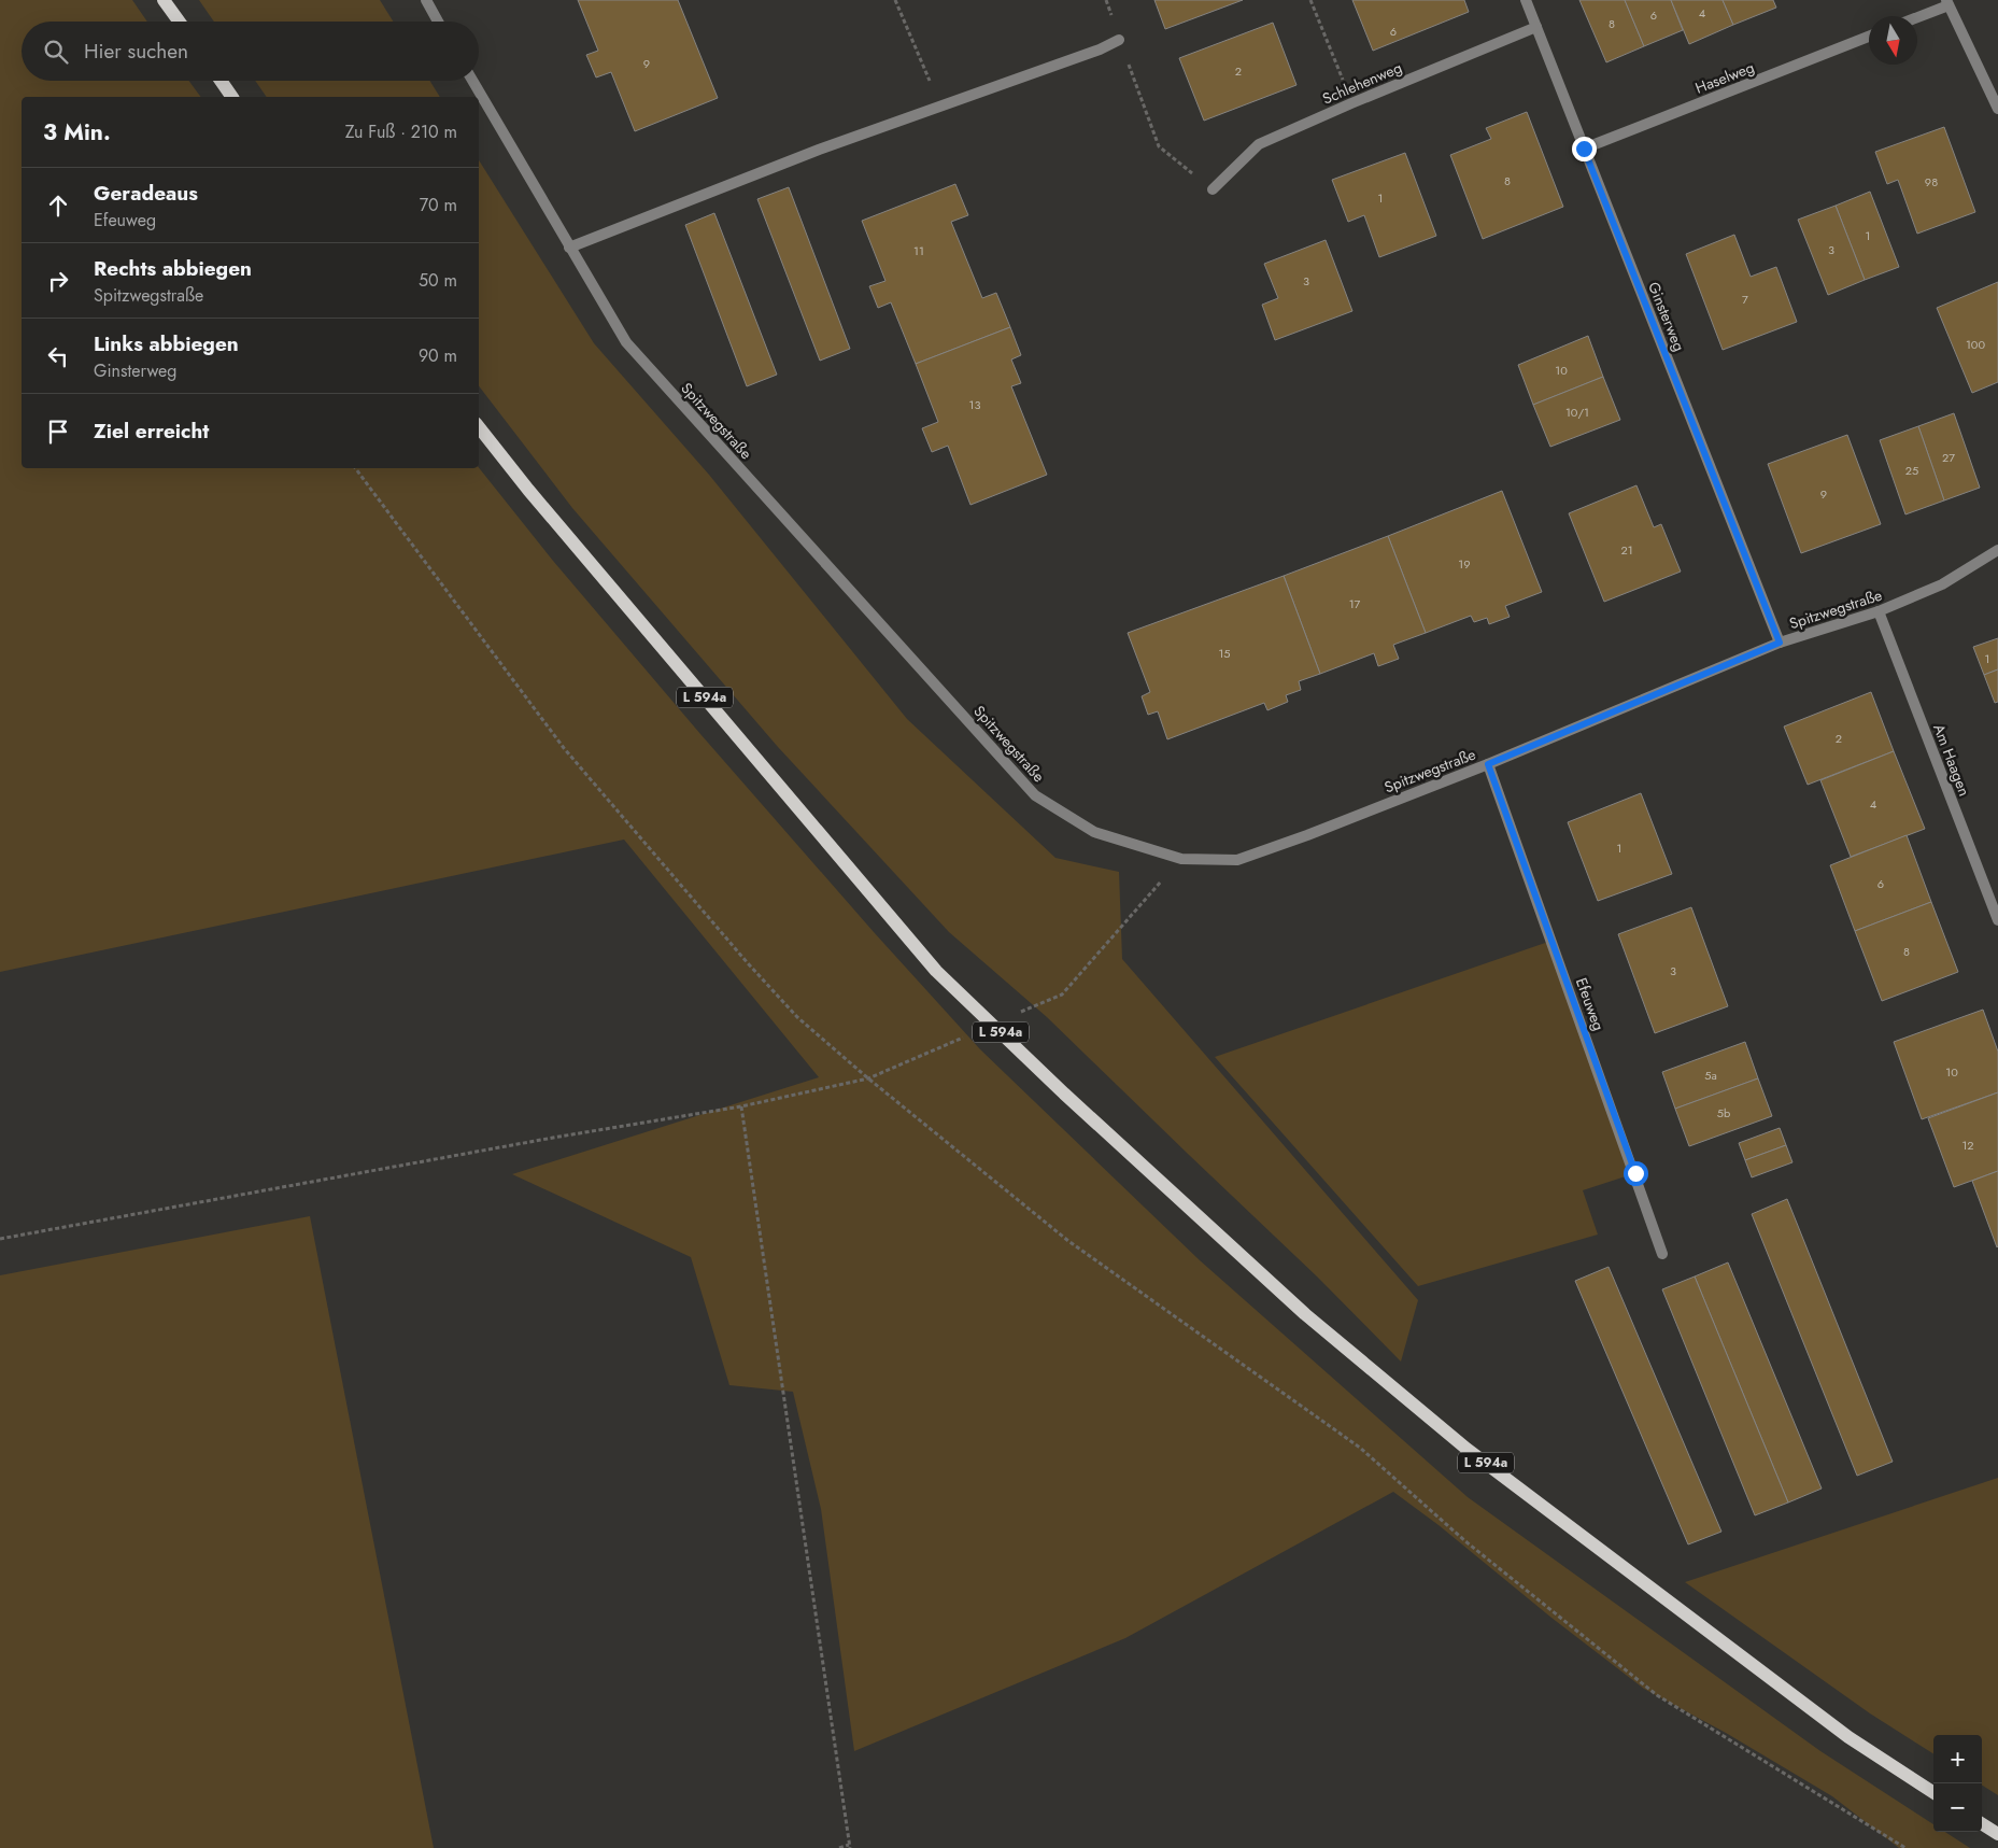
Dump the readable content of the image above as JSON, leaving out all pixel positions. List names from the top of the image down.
{
  "streets": {
    "main road": ["L 594a"],
    "street": [
      "Haselweg",
      "Schlehenweg",
      "Ginsterweg",
      "Spitzwegstraße",
      "Am Haagen",
      "Efeuweg"
    ]
  },
  "crossings": [
    ["Haselweg", "Ginsterweg"],
    ["Schlehenweg", "Ginsterweg"],
    ["Ginsterweg", "Spitzwegstraße"],
    ["Spitzwegstraße", "Am Haagen"],
    ["Spitzwegstraße", "Efeuweg"]
  ],
  "house_numbers": [
    "4",
    "6",
    "8",
    "6",
    "9",
    "2",
    "8",
    "98",
    "1",
    "1",
    "3",
    "11",
    "3",
    "7",
    "100",
    "10",
    "13",
    "10/1",
    "27",
    "25",
    "9",
    "21",
    "19",
    "17",
    "15",
    "1",
    "2",
    "4",
    "1",
    "6",
    "8",
    "3",
    "10",
    "5a",
    "5b",
    "12"
  ],
  "north": "bottom",
  "page": {
    "search": "Hier suchen",
    "heading": ["3 Min.", "Zu Fuß · 210 m"],
    "list": [
      ["Geradeaus", "Efeuweg", "70 m"],
      ["Rechts abbiegen", "Spitzwegstraße", "50 m"],
      ["Links abbiegen", "Ginsterweg", "90 m"],
      "Ziel erreicht"
    ],
    "map_buttons": ["+", "−"]
  }
}
